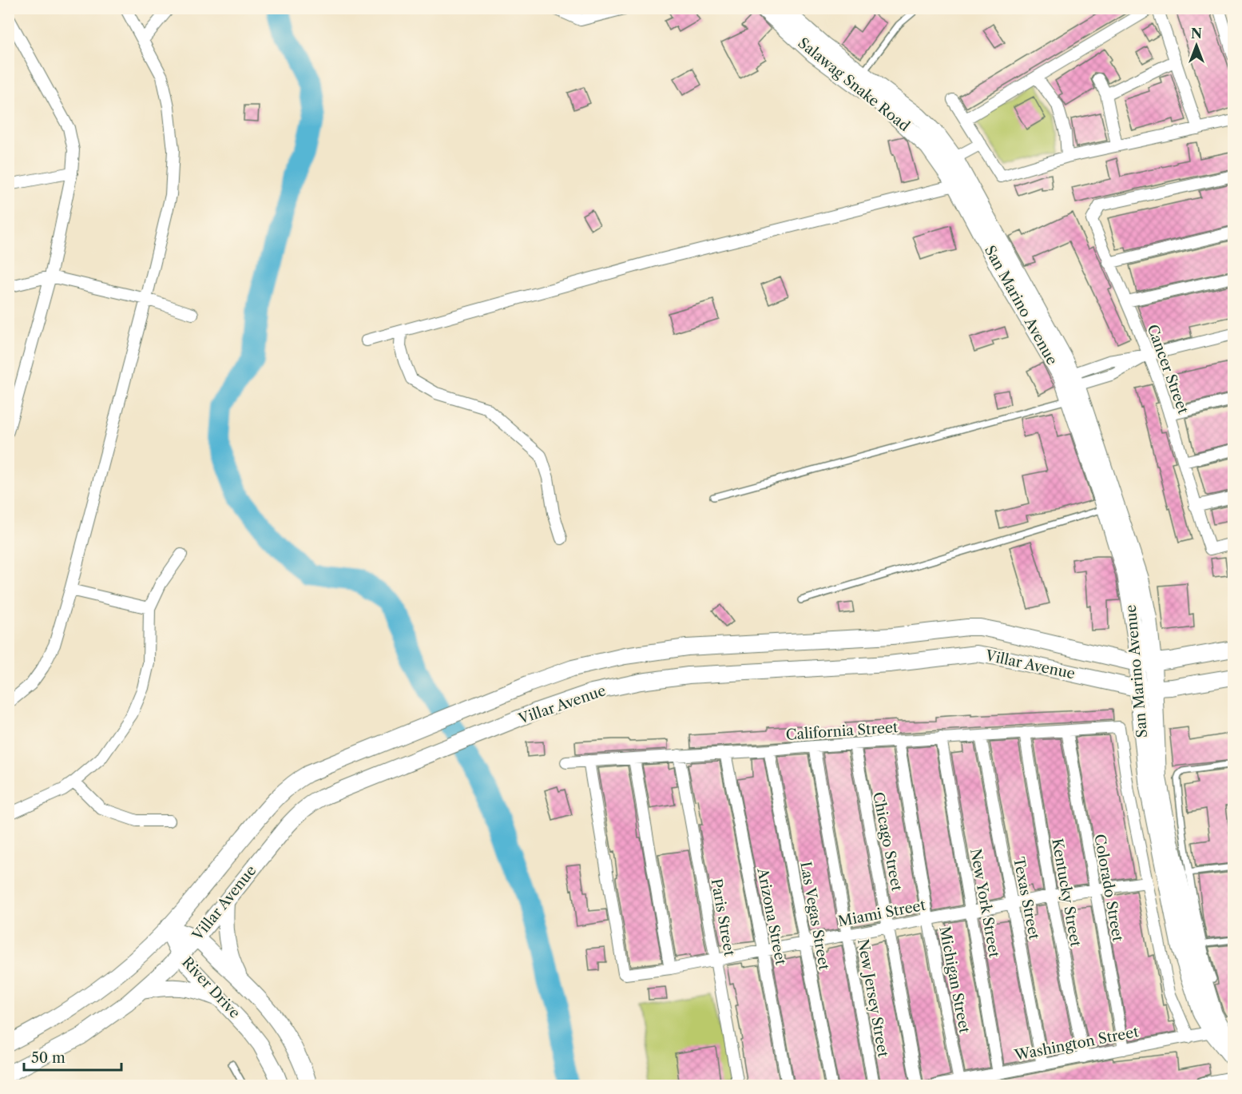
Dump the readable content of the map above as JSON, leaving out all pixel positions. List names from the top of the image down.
{
  "streets": {
    "main road": [
      "Salawag Snake Road",
      "San Marino Avenue",
      "Villar Avenue",
      "River Drive"
    ],
    "street": [
      "Cancer Street",
      "California Street",
      "Chicago Street",
      "Colorado Street",
      "Kentucky Street",
      "Texas Street",
      "New York Street",
      "Miami Street",
      "Las Vegas Street",
      "Arizona Street",
      "Paris Street",
      "Michigan Street",
      "New Jersey Street",
      "Washington Street"
    ]
  },
  "crossings": [
    ["Salawag Snake Road", "San Marino Avenue"],
    ["San Marino Avenue", "Villar Avenue"],
    ["San Marino Avenue", "Washington Street"],
    ["Villar Avenue", "River Drive"],
    ["California Street", "Chicago Street"],
    ["California Street", "Colorado Street"],
    ["California Street", "Kentucky Street"],
    ["California Street", "Texas Street"],
    ["California Street", "New York Street"],
    ["California Street", "Miami Street"],
    ["California Street", "Las Vegas Street"],
    ["California Street", "Arizona Street"],
    ["California Street", "Paris Street"],
    ["California Street", "Michigan Street"],
    ["California Street", "New Jersey Street"],
    ["Chicago Street", "Miami Street"],
    ["Colorado Street", "Miami Street"],
    ["Colorado Street", "Washington Street"],
    ["Kentucky Street", "Miami Street"],
    ["Kentucky Street", "Washington Street"],
    ["Texas Street", "Miami Street"],
    ["Texas Street", "Washington Street"],
    ["New York Street", "Miami Street"],
    ["New York Street", "Washington Street"],
    ["Miami Street", "Las Vegas Street"],
    ["Miami Street", "Arizona Street"],
    ["Miami Street", "Paris Street"],
    ["Miami Street", "Michigan Street"],
    ["Miami Street", "New Jersey Street"],
    ["Michigan Street", "Washington Street"]
  ],
  "scale_bar": "50 m",
  "north": "top"
}
